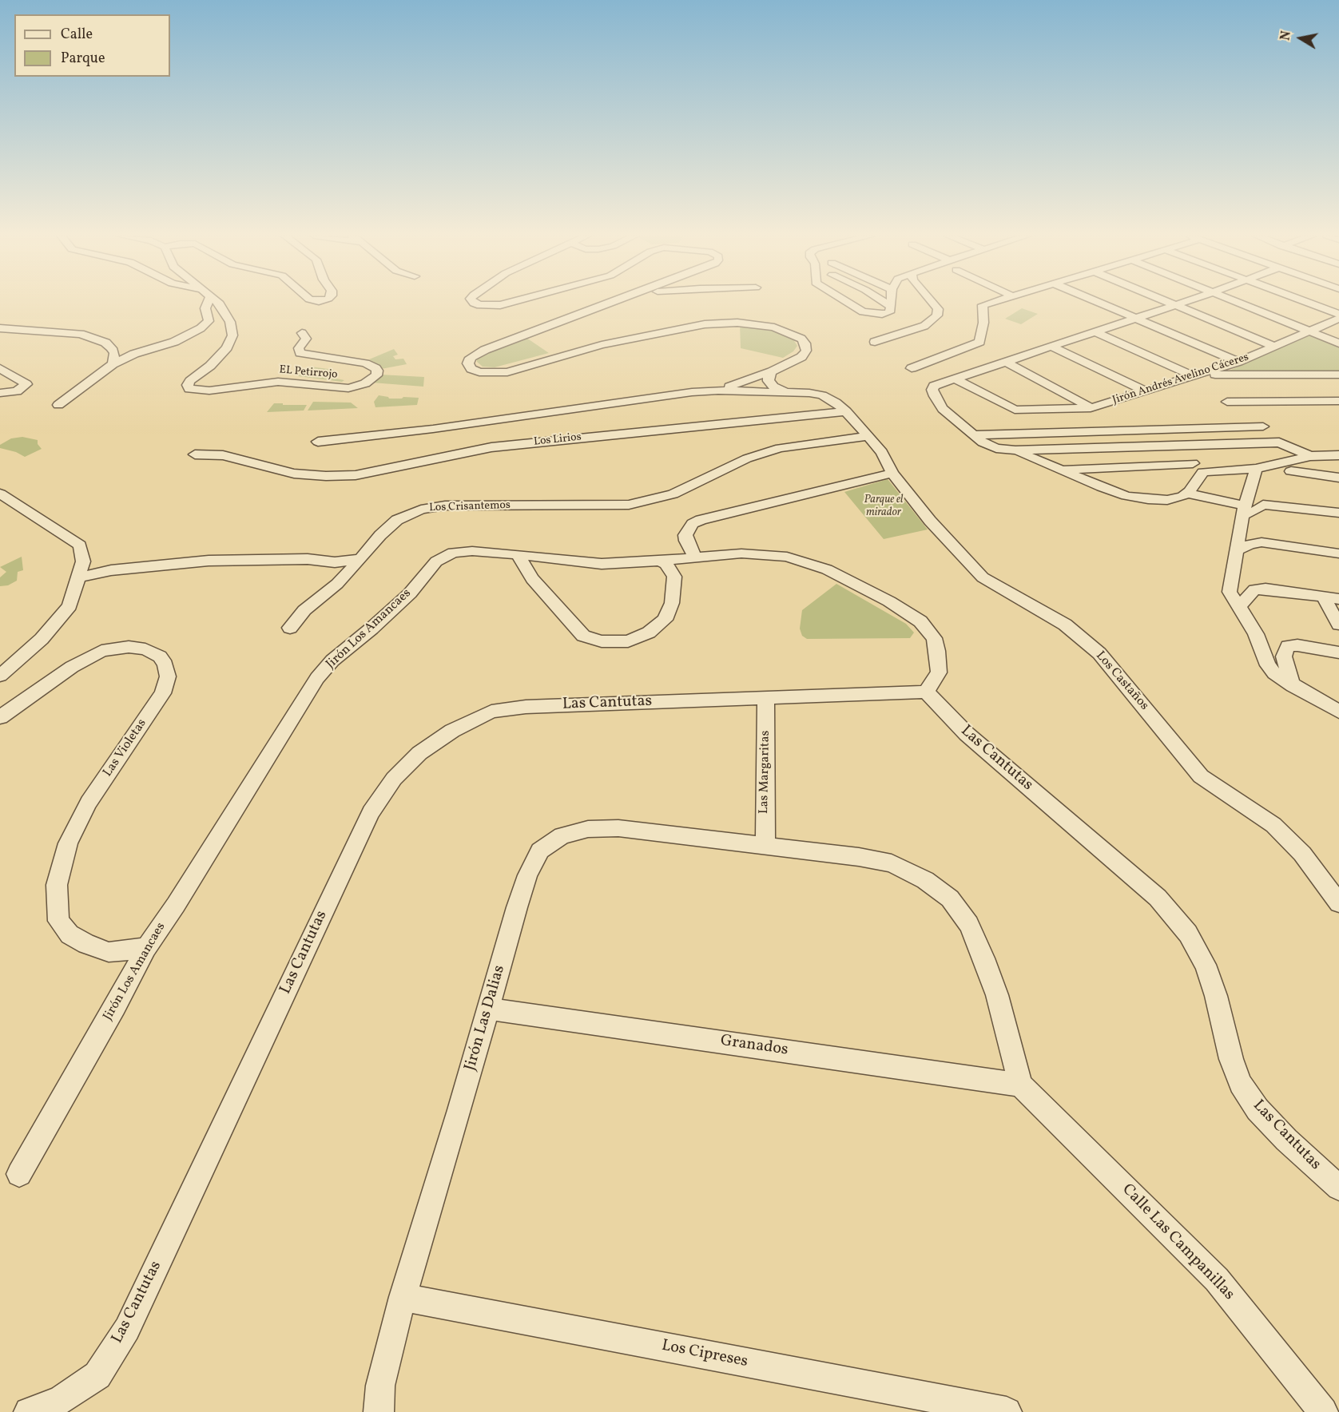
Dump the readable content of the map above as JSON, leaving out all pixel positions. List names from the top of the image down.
{
  "streets": {
    "street": [
      "EL Petirrojo",
      "Jirón Andrés Avelino Cáceres",
      "Los Lirios",
      "Los Crisantemos",
      "Jirón Los Amancaes",
      "Los Castaños",
      "Las Cantutas",
      "Las Violetas",
      "Las Margaritas",
      "Jirón Las Dalias",
      "Granados",
      "Calle Las Campanillas",
      "Los Cipreses"
    ]
  },
  "crossings": [
    ["Jirón Los Amancaes", "Las Cantutas"],
    ["Jirón Los Amancaes", "Las Violetas"],
    ["Las Cantutas", "Las Margaritas"],
    ["Las Margaritas", "Jirón Las Dalias"],
    ["Jirón Las Dalias", "Granados"],
    ["Jirón Las Dalias", "Calle Las Campanillas"],
    ["Jirón Las Dalias", "Los Cipreses"],
    ["Granados", "Calle Las Campanillas"]
  ],
  "parks": ["Parque el mirador"],
  "legend": ["Calle", "Parque"],
  "north": "left"
}
